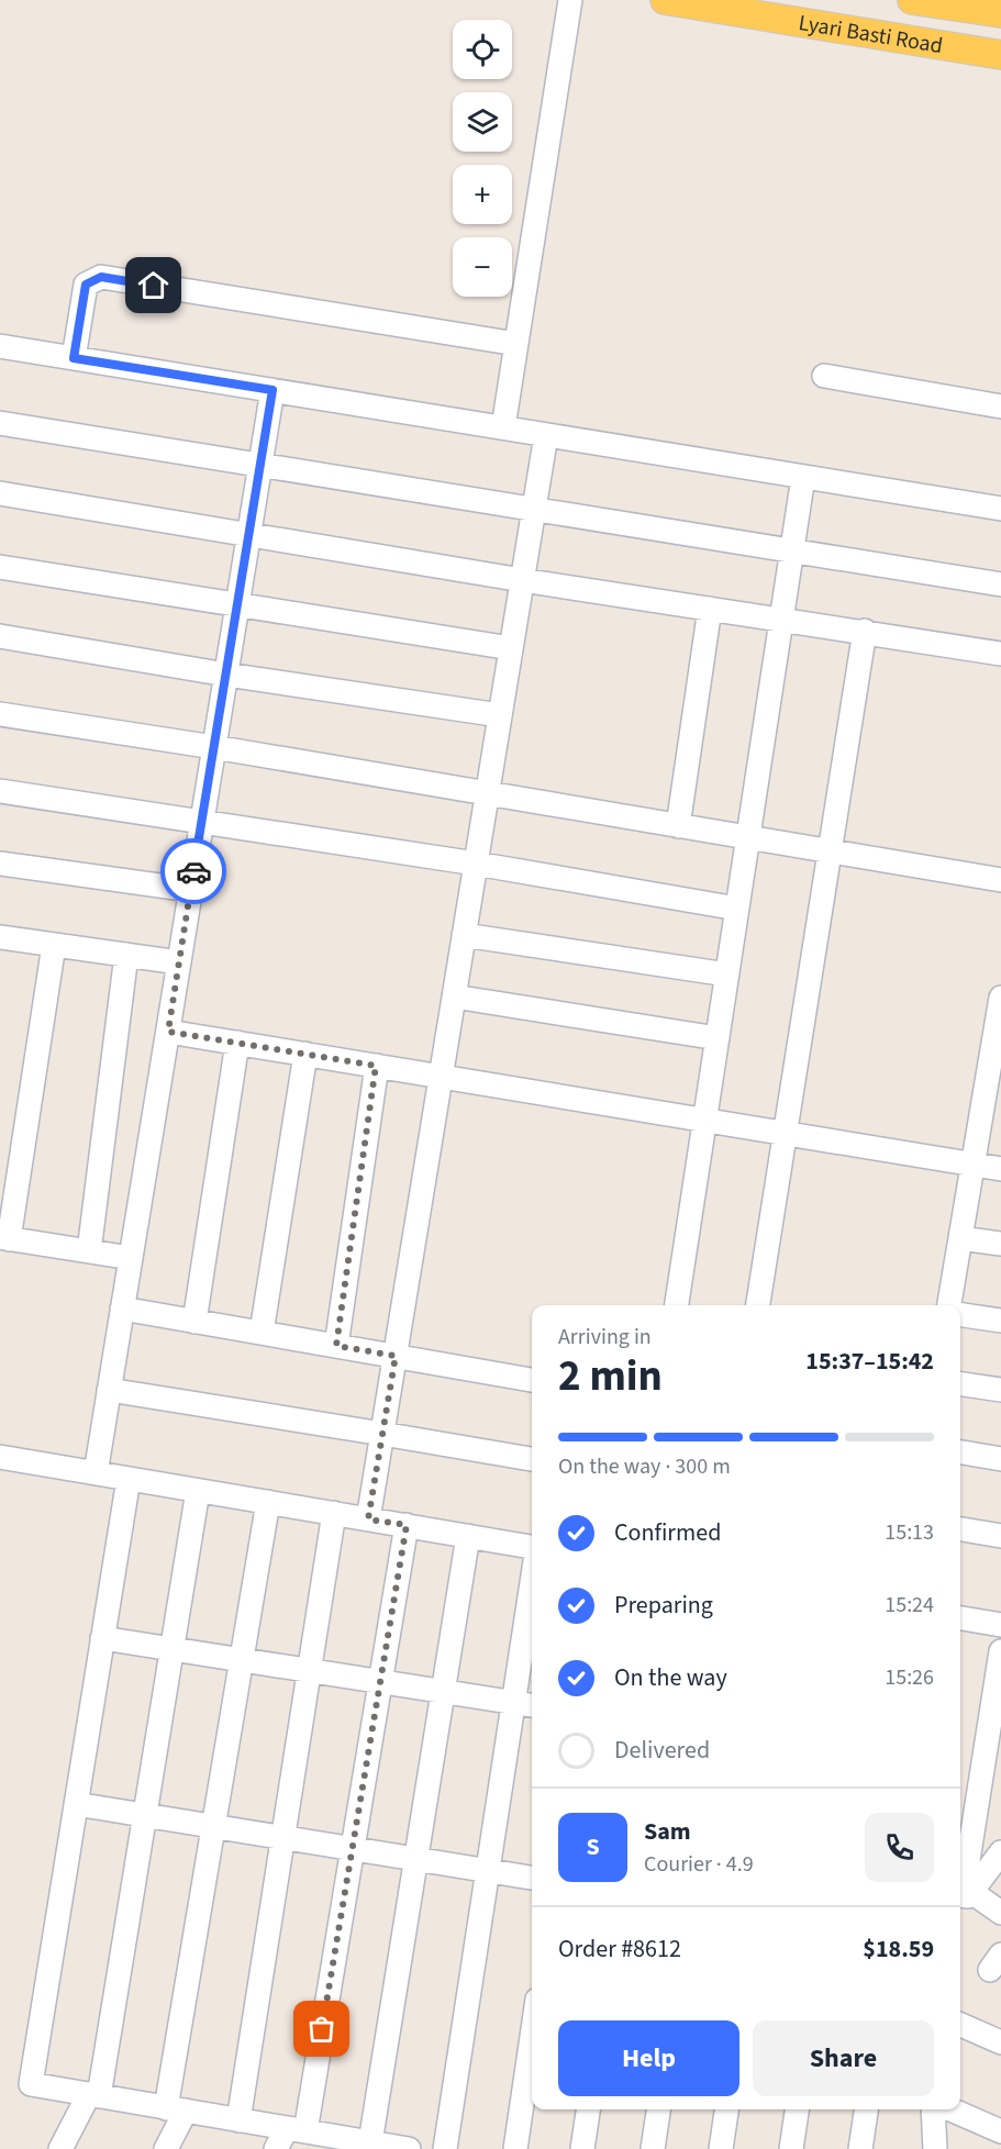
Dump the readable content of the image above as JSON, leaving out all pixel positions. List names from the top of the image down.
{
  "streets": {
    "main road": ["Lyari Basti Road"]
  },
  "page": {
    "map_buttons": ["+", "−"],
    "heading": ["2 min", "Arriving in", "15:37–15:42"],
    "panel": [
      "Sam",
      "Courier · 4.9",
      "Order #8612",
      "$18.59"
    ],
    "bar": "On the way · 300 m",
    "list": [
      ["Confirmed", "15:13"],
      ["Preparing", "15:24"],
      ["On the way", "15:26"],
      "Delivered"
    ],
    "round": "S",
    "buttons": ["Help", "Share"]
  }
}
